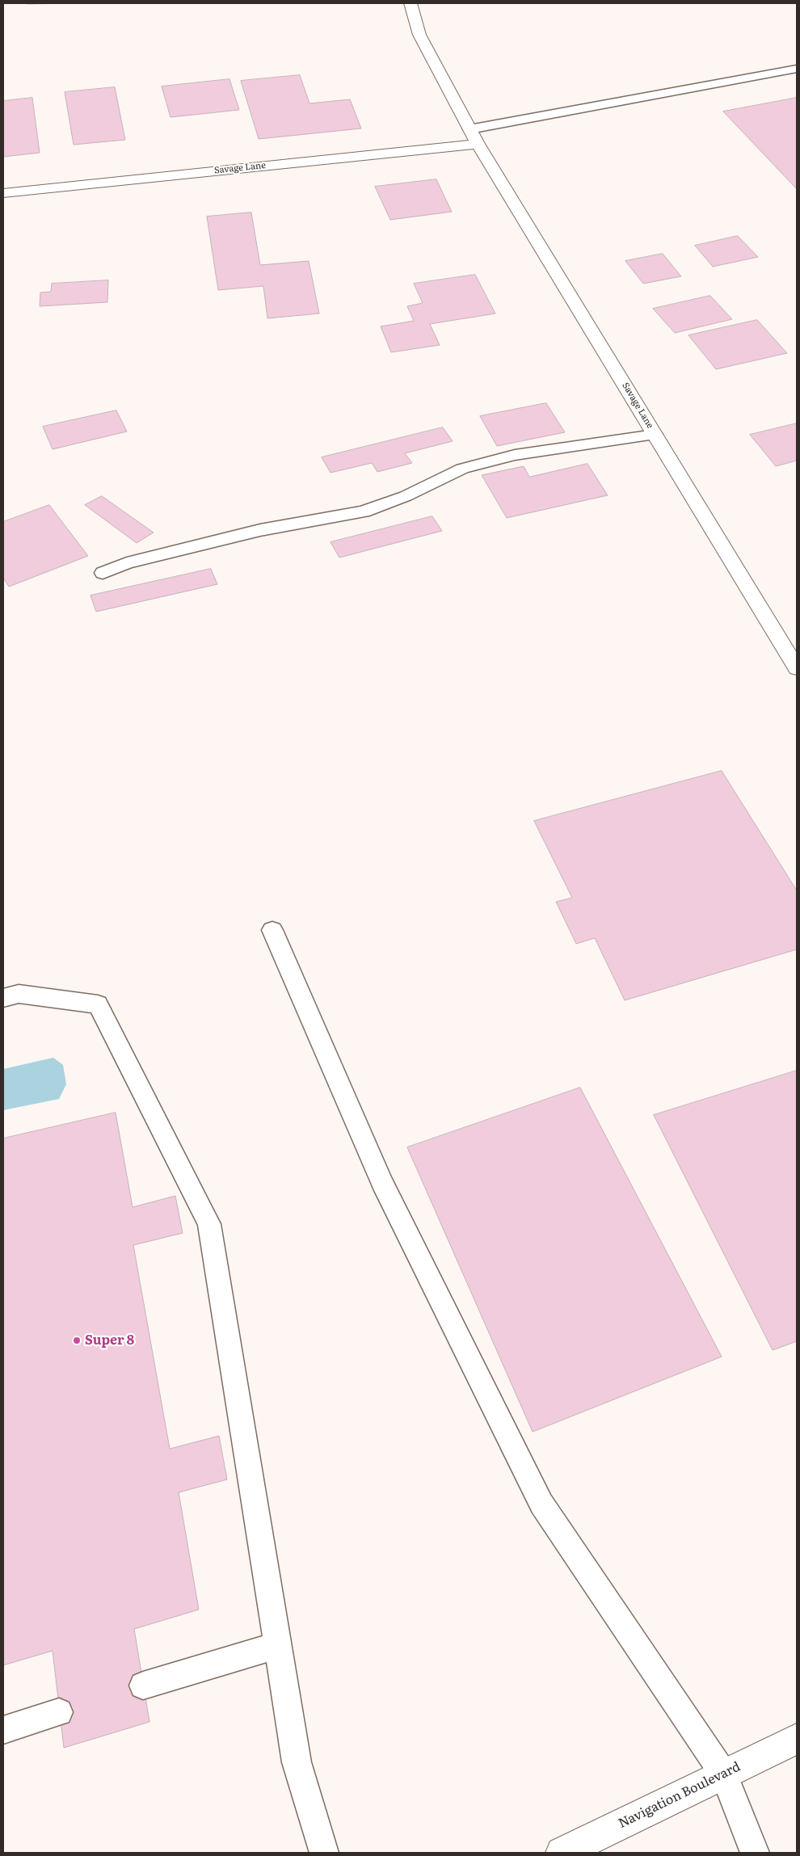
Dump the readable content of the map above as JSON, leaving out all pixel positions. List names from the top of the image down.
{
  "streets": {
    "street": ["Savage Lane", "Navigation Boulevard"]
  },
  "places": ["Super 8"]
}
